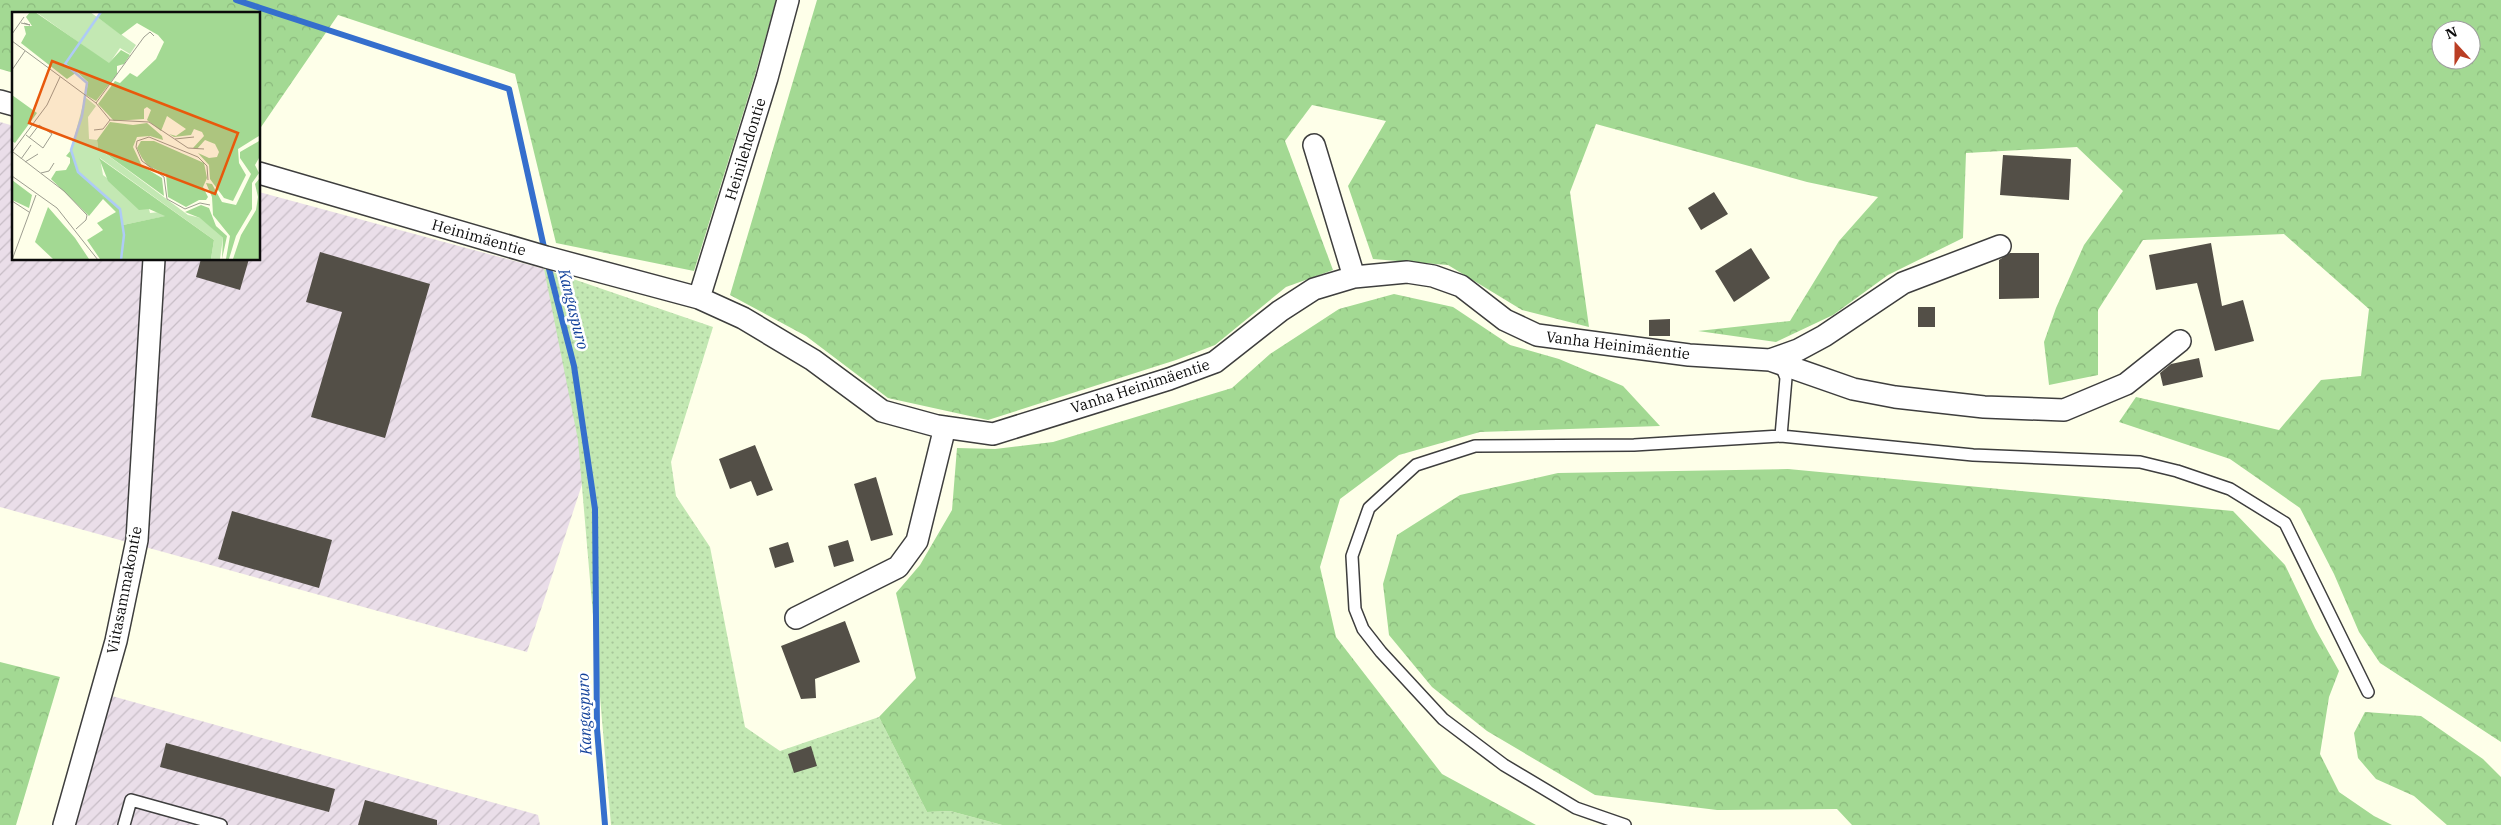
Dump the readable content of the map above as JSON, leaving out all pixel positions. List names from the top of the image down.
{
  "streets": {
    "street": [
      "Heinilehdontie",
      "Heinimäentie",
      "Vanha Heinimäentie",
      "Viitasammakontie"
    ]
  },
  "crossings": [
    ["Heinilehdontie", "Heinimäentie"],
    ["Heinilehdontie", "Vanha Heinimäentie"],
    ["Heinimäentie", "Vanha Heinimäentie"]
  ],
  "water": ["Kangaspuro"],
  "north": "top"
}
